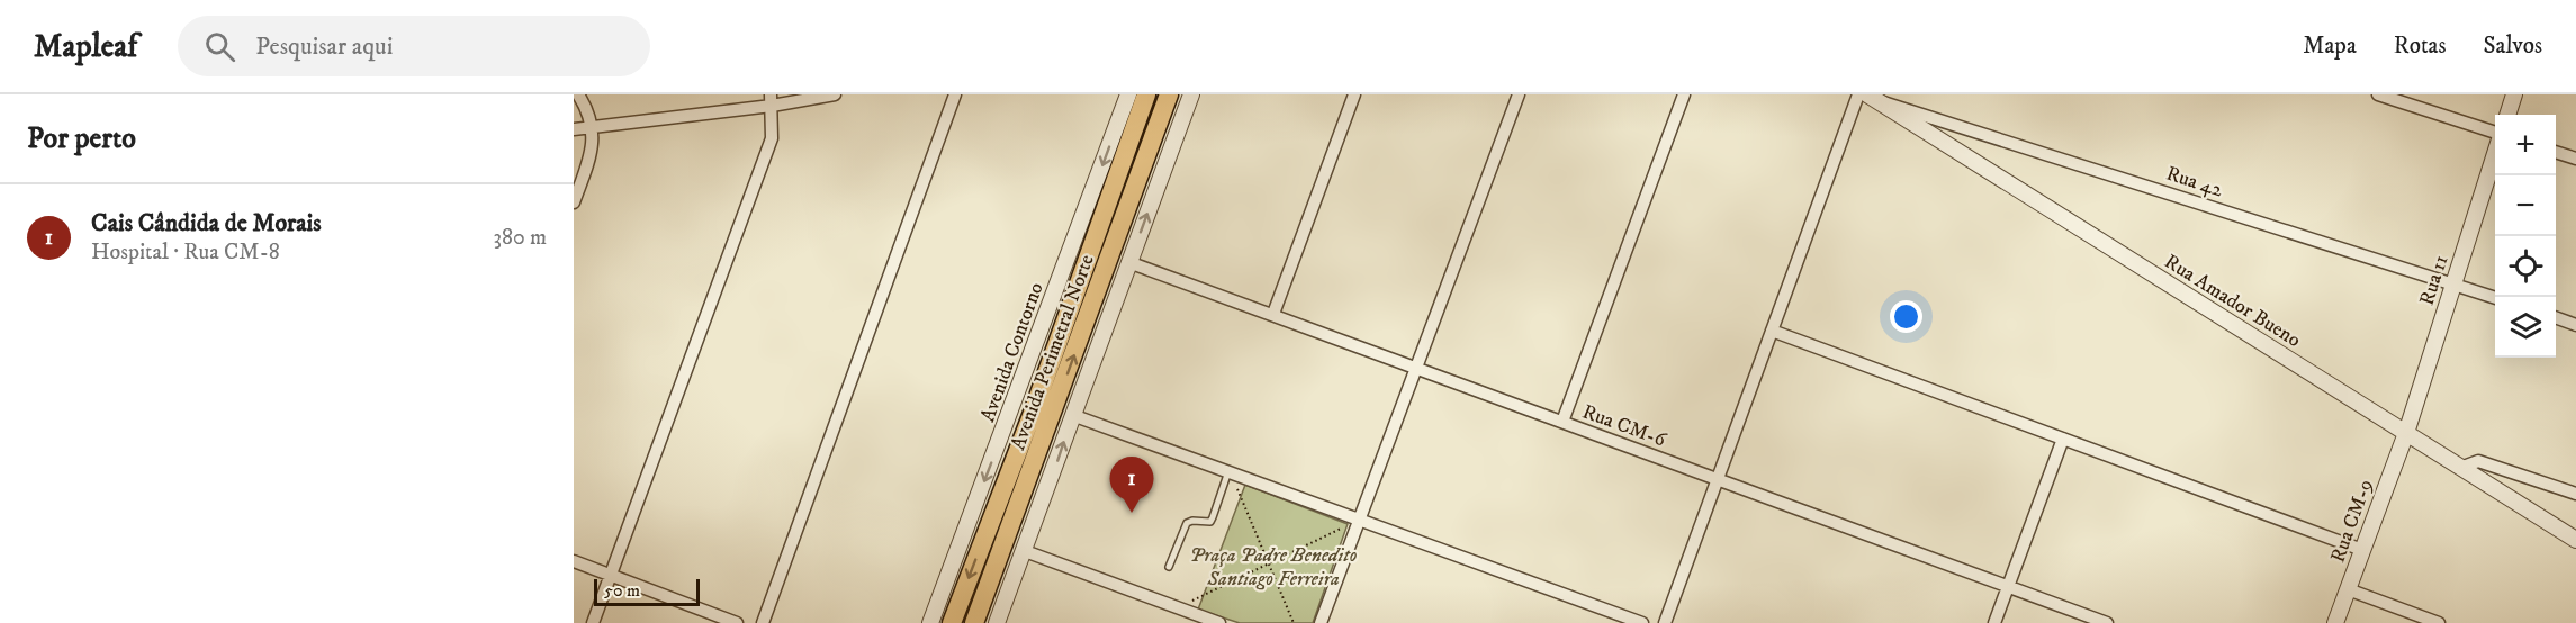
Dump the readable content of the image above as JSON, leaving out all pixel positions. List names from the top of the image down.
{
  "streets": {
    "highway": ["Avenida Perimetral Norte"],
    "street": [
      "Rua 42",
      "Rua 11",
      "Rua Amador Bueno",
      "Avenida Contorno",
      "Rua CM-6",
      "Rua CM-9"
    ]
  },
  "crossings": [
    ["Rua 42", "Rua 11"],
    ["Rua 42", "Rua Amador Bueno"],
    ["Rua 11", "Rua Amador Bueno"],
    ["Rua 11", "Rua CM-9"],
    ["Rua Amador Bueno", "Rua CM-9"]
  ],
  "parks": ["Praça Padre Benedito Santiago Ferreira"],
  "scale_bar": "50 m",
  "page": {
    "header": "Mapleaf",
    "search": "Pesquisar aqui",
    "nav": ["Mapa", "Rotas", "Salvos"],
    "heading": "Por perto",
    "map_buttons": ["+", "−"],
    "list": [
      {
        "mark": "1",
        "name": "Cais Cândida de Morais",
        "note": "Hospital · Rua CM-8",
        "value": "380 m"
      }
    ],
    "pins": "1",
    "scale": "50 m"
  }
}
